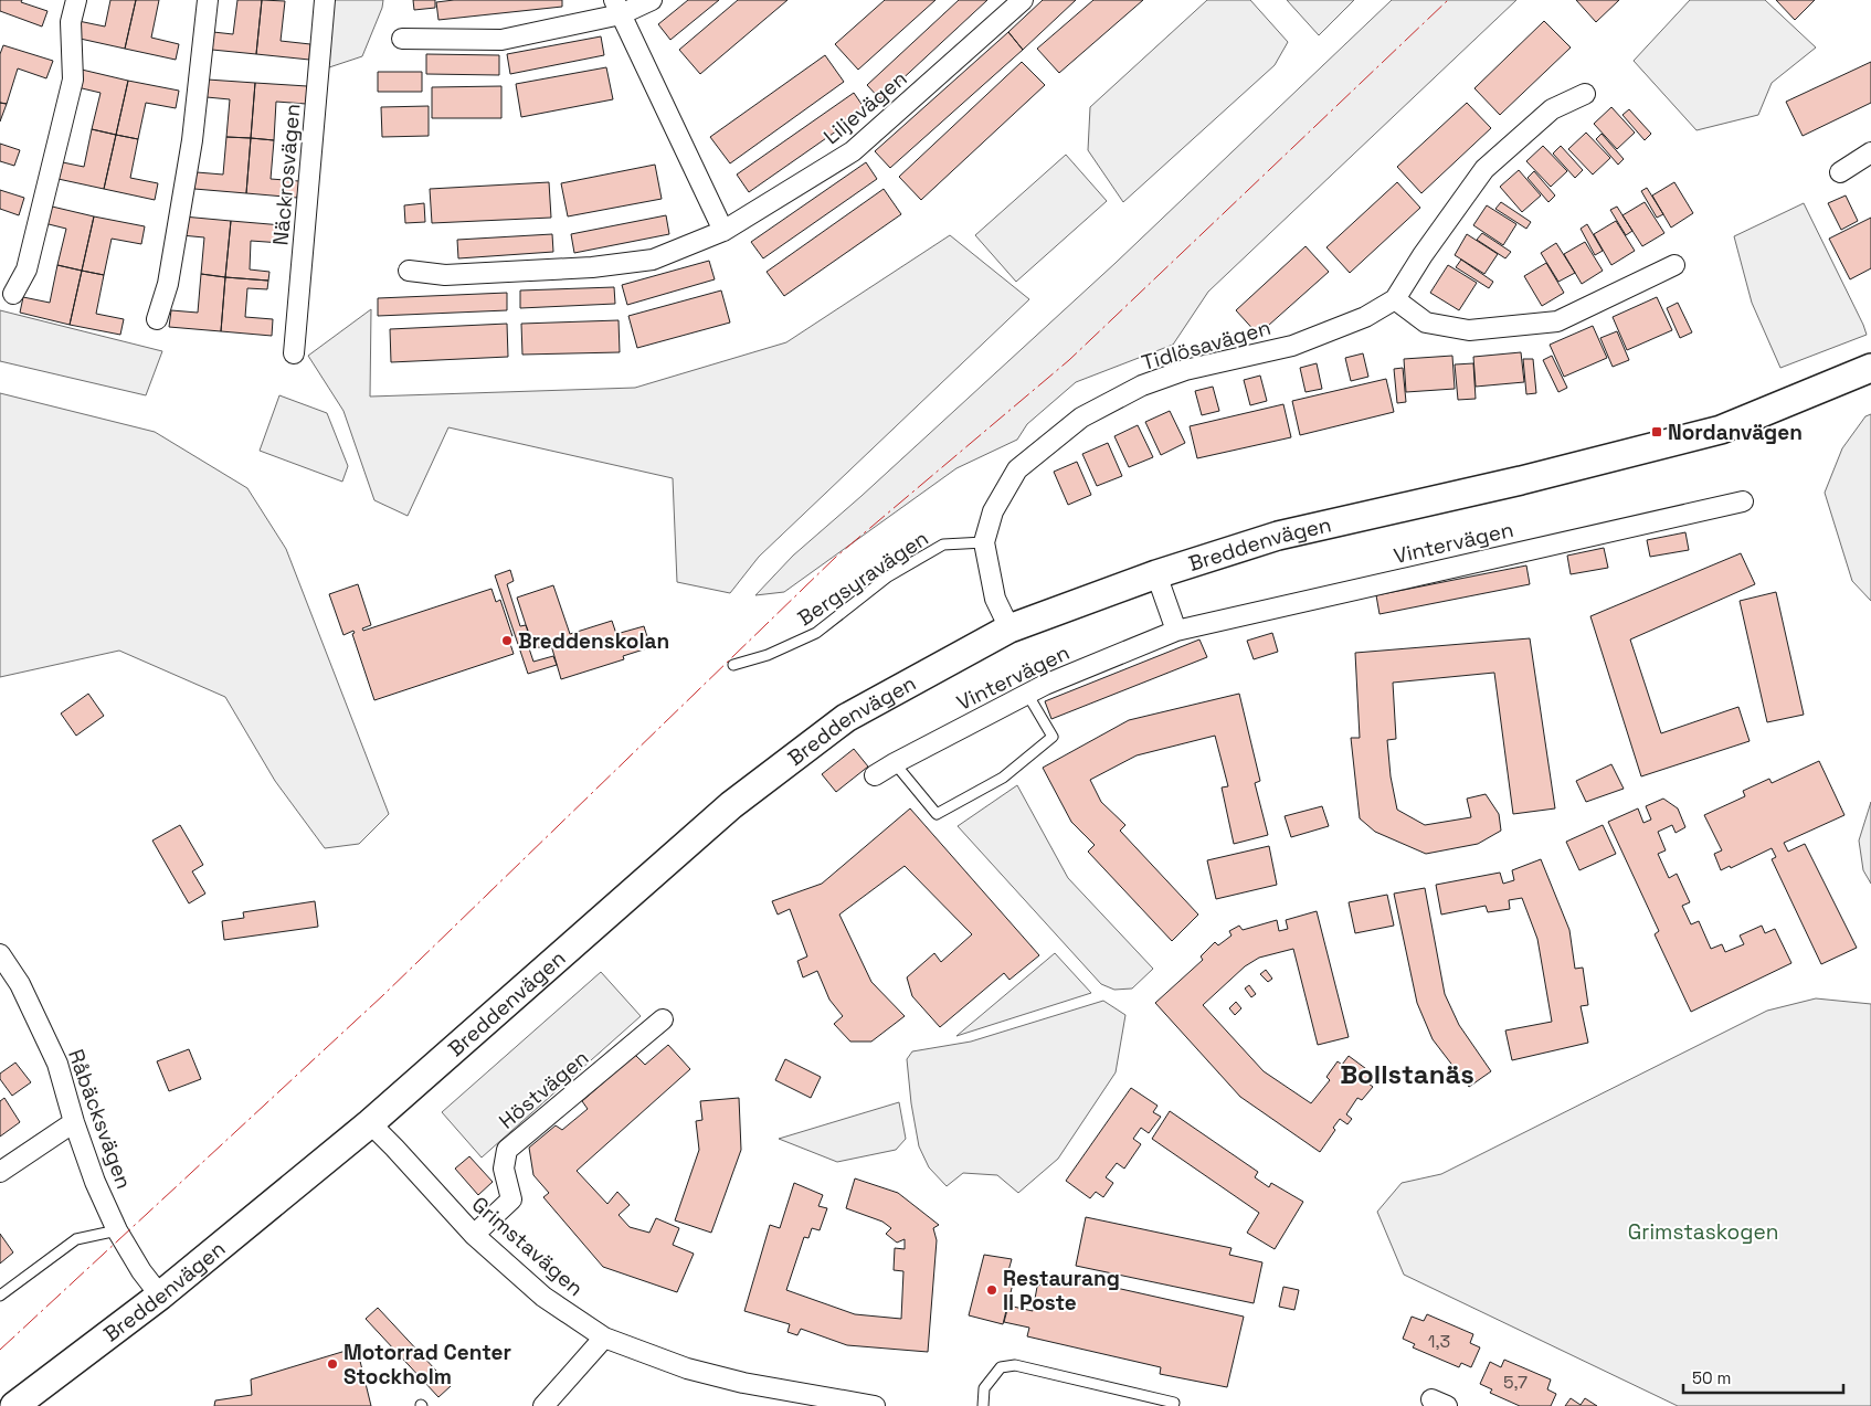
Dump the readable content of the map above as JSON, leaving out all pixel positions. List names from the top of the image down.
{
  "streets": {
    "street": [
      "Liljevägen",
      "Näckrosvägen",
      "Tidlösavägen",
      "Vintervägen",
      "Breddenvägen",
      "Höstvägen",
      "Råbäcksvägen",
      "Grimstavägen"
    ],
    "lane": ["Bergsyravägen"]
  },
  "crossings": [
    ["Tidlösavägen", "Breddenvägen"],
    ["Tidlösavägen", "Bergsyravägen"],
    ["Breddenvägen", "Råbäcksvägen"],
    ["Breddenvägen", "Grimstavägen"],
    ["Höstvägen", "Grimstavägen"]
  ],
  "districts": ["Bollstanäs"],
  "parks": ["Grimstaskogen"],
  "places": {
    "transit": ["Nordanvägen"],
    "other": ["Breddenskolan", "Restaurang Il Poste", "Motorrad Center Stockholm"]
  },
  "house_numbers": ["1,3", "5,7"],
  "scale_bar": "50 m"
}
